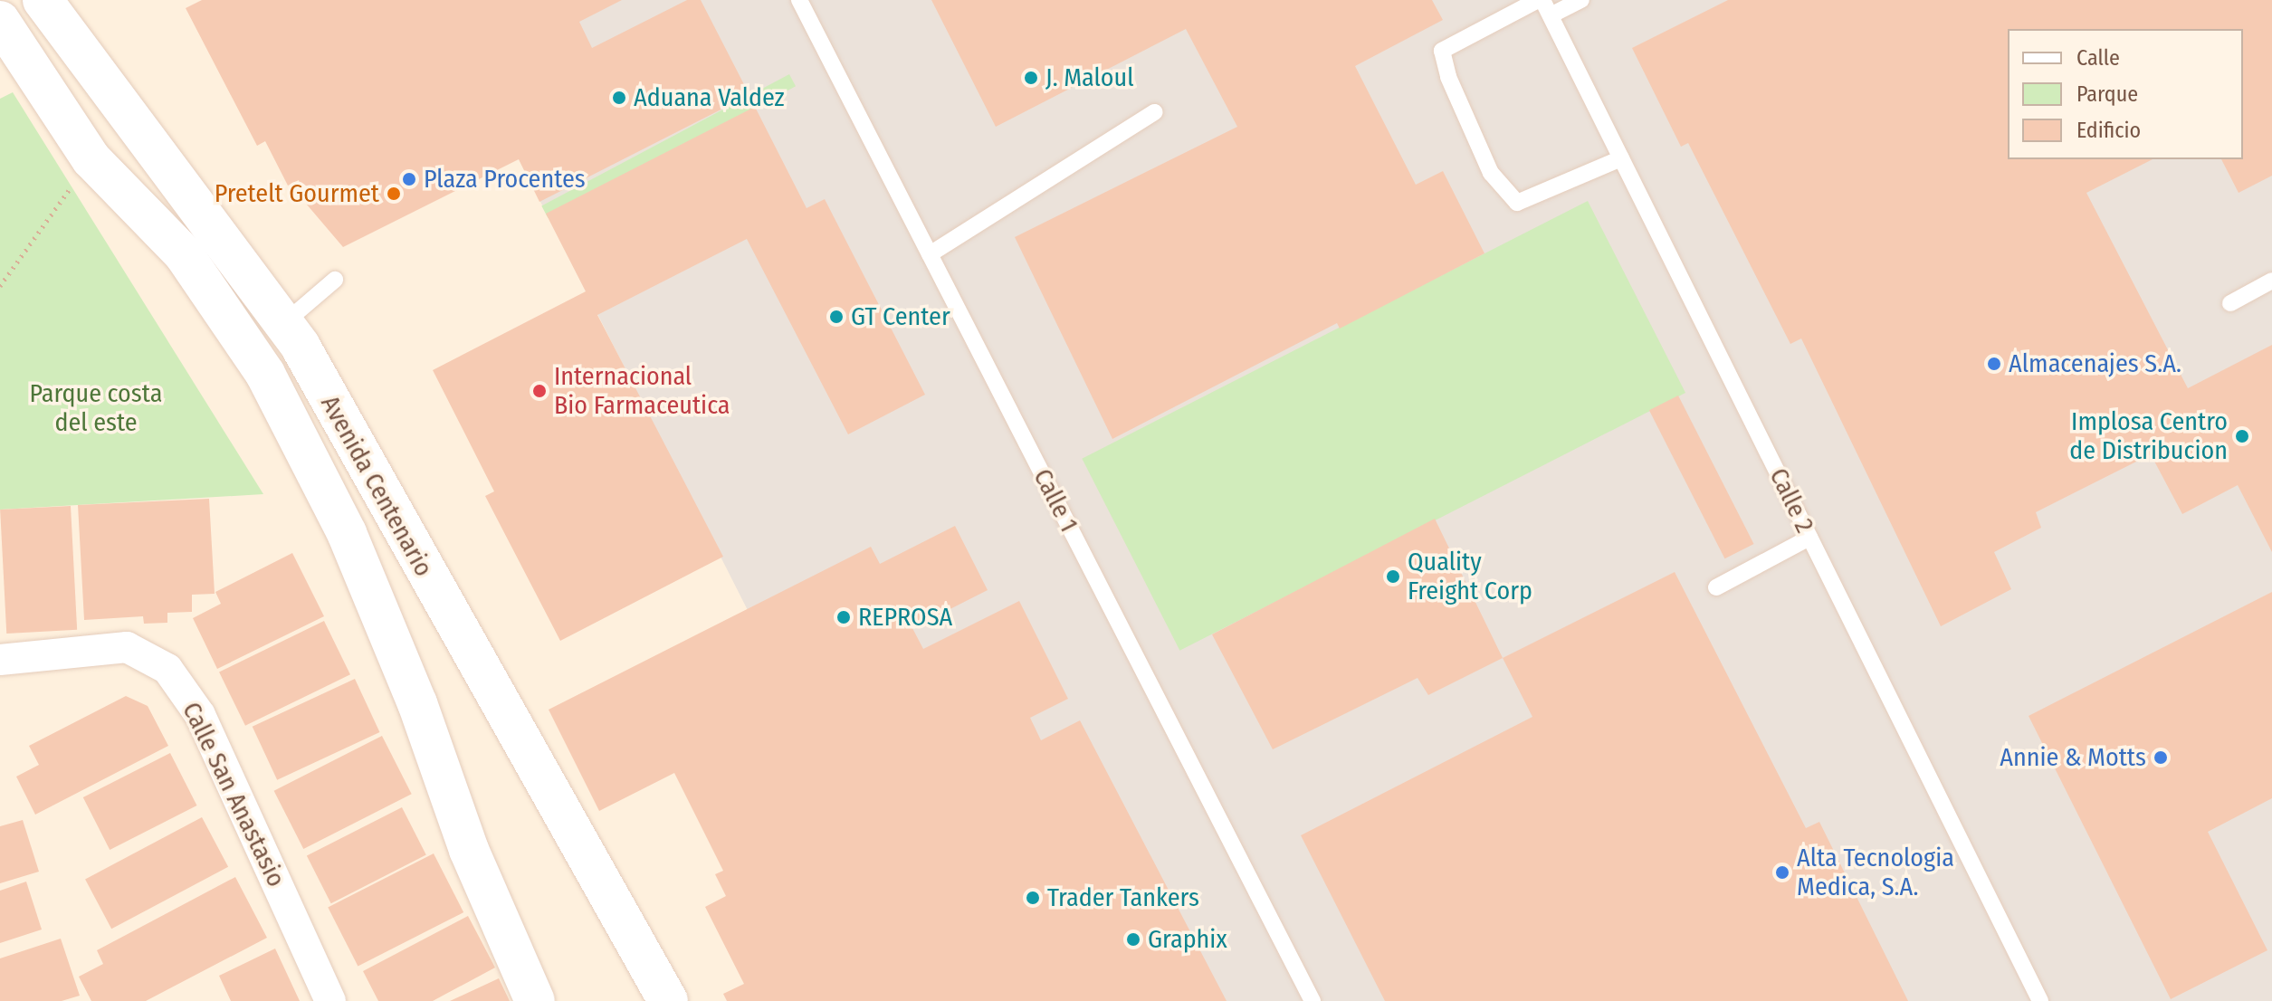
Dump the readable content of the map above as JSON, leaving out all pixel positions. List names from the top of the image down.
{
  "streets": {
    "main road": ["Avenida Centenario"],
    "street": ["Calle San Anastasio"],
    "lane": ["Calle 1", "Calle 2"]
  },
  "parks": ["Parque costa del este"],
  "places": [
    "J. Maloul",
    "Aduana Valdez",
    "Plaza Procentes",
    "Pretelt Gourmet",
    "GT Center",
    "Almacenajes S.A.",
    "Internacional Bio Farmaceutica",
    "Implosa Centro de Distribucion",
    "Quality Freight Corp",
    "REPROSA",
    "Annie & Motts",
    "Alta Tecnologia Medica, S.A.",
    "Trader Tankers",
    "Graphix"
  ],
  "legend": ["Calle", "Parque", "Edificio"]
}
